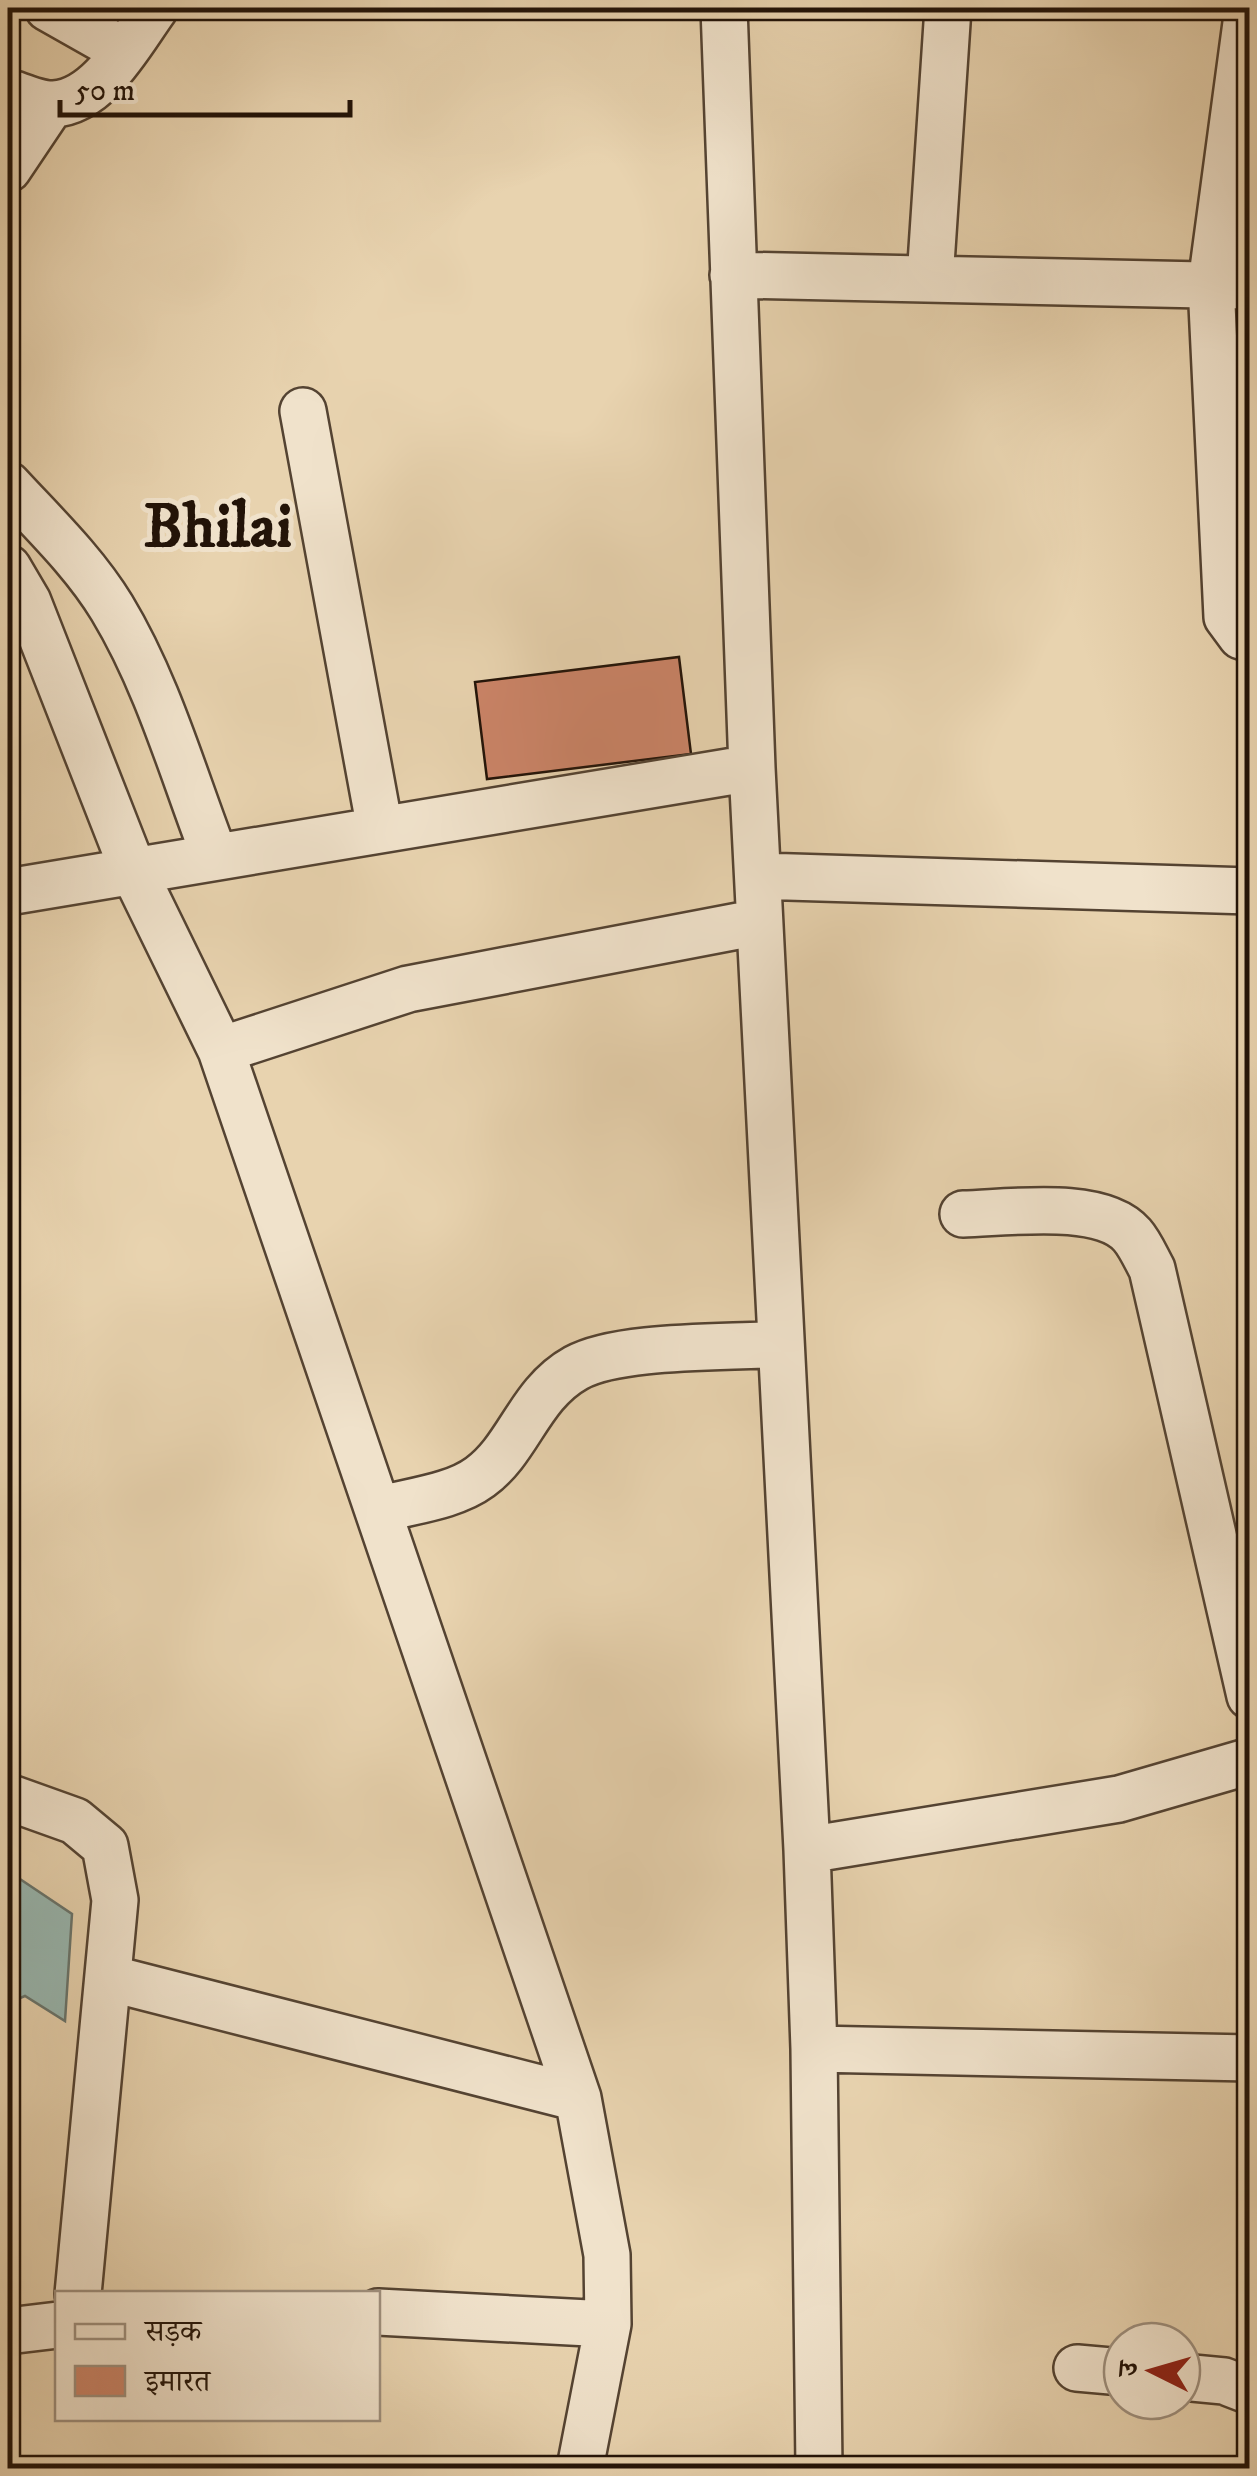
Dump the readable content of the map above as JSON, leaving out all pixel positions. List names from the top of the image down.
{
  "districts": ["Bhilai"],
  "legend": ["सड़क", "इमारत"],
  "scale_bar": "50 m",
  "north": "left"
}
